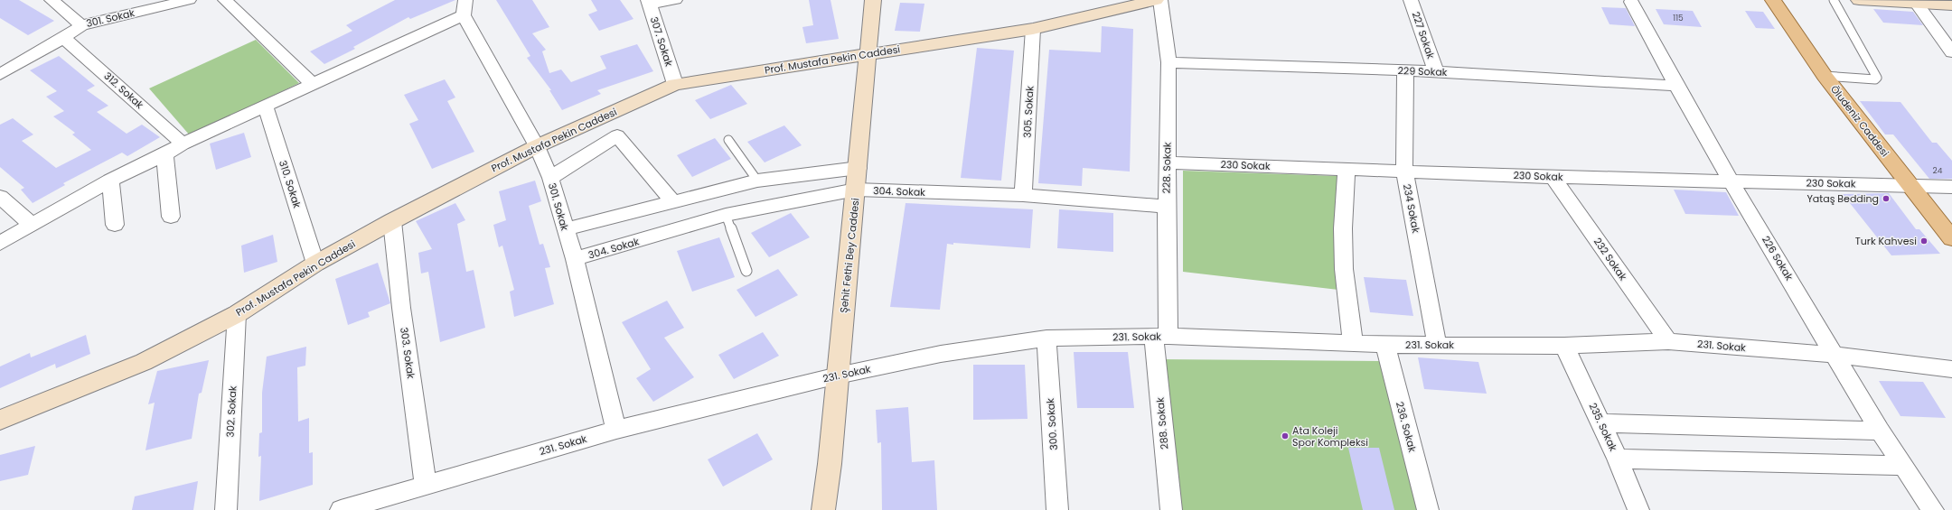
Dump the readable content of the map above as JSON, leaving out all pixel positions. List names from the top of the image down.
{
  "streets": {
    "main road": ["Prof. Mustafa Pekin Caddesi", "Öludeniz Caddesi", "Şehit Fethi Bey Caddesi"],
    "street": [
      "301. Sokak",
      "227 Sokak",
      "307. Sokak",
      "229 Sokak",
      "312. Sokak",
      "305. Sokak",
      "230 Sokak",
      "228. Sokak",
      "310. Sokak",
      "304. Sokak",
      "234 Sokak",
      "226 Sokak",
      "232 Sokak",
      "231. Sokak",
      "303. Sokak",
      "302. Sokak",
      "288. Sokak",
      "300. Sokak",
      "236. Sokak",
      "235. Sokak"
    ]
  },
  "crossings": [
    ["301. Sokak", "Prof. Mustafa Pekin Caddesi"],
    ["301. Sokak", "312. Sokak"],
    ["301. Sokak", "304. Sokak"],
    ["301. Sokak", "231. Sokak"],
    ["227 Sokak", "229 Sokak"],
    ["307. Sokak", "Prof. Mustafa Pekin Caddesi"],
    ["Prof. Mustafa Pekin Caddesi", "305. Sokak"],
    ["Prof. Mustafa Pekin Caddesi", "310. Sokak"],
    ["Prof. Mustafa Pekin Caddesi", "Şehit Fethi Bey Caddesi"],
    ["Prof. Mustafa Pekin Caddesi", "303. Sokak"],
    ["Prof. Mustafa Pekin Caddesi", "302. Sokak"],
    ["229 Sokak", "228. Sokak"],
    ["229 Sokak", "234 Sokak"],
    ["229 Sokak", "226 Sokak"],
    ["305. Sokak", "304. Sokak"],
    ["Öludeniz Caddesi", "230 Sokak"],
    ["230 Sokak", "228. Sokak"],
    ["230 Sokak", "234 Sokak"],
    ["230 Sokak", "226 Sokak"],
    ["230 Sokak", "232 Sokak"],
    ["228. Sokak", "304. Sokak"],
    ["228. Sokak", "231. Sokak"],
    ["228. Sokak", "288. Sokak"],
    ["304. Sokak", "Şehit Fethi Bey Caddesi"],
    ["234 Sokak", "231. Sokak"],
    ["Şehit Fethi Bey Caddesi", "231. Sokak"],
    ["226 Sokak", "231. Sokak"],
    ["232 Sokak", "231. Sokak"],
    ["231. Sokak", "303. Sokak"],
    ["231. Sokak", "288. Sokak"],
    ["231. Sokak", "300. Sokak"],
    ["231. Sokak", "236. Sokak"],
    ["231. Sokak", "235. Sokak"]
  ],
  "places": ["Yataş Bedding", "Turk Kahvesi", "Ata Koleji Spor Kompleksi"],
  "house_numbers": ["115", "24"]
}
